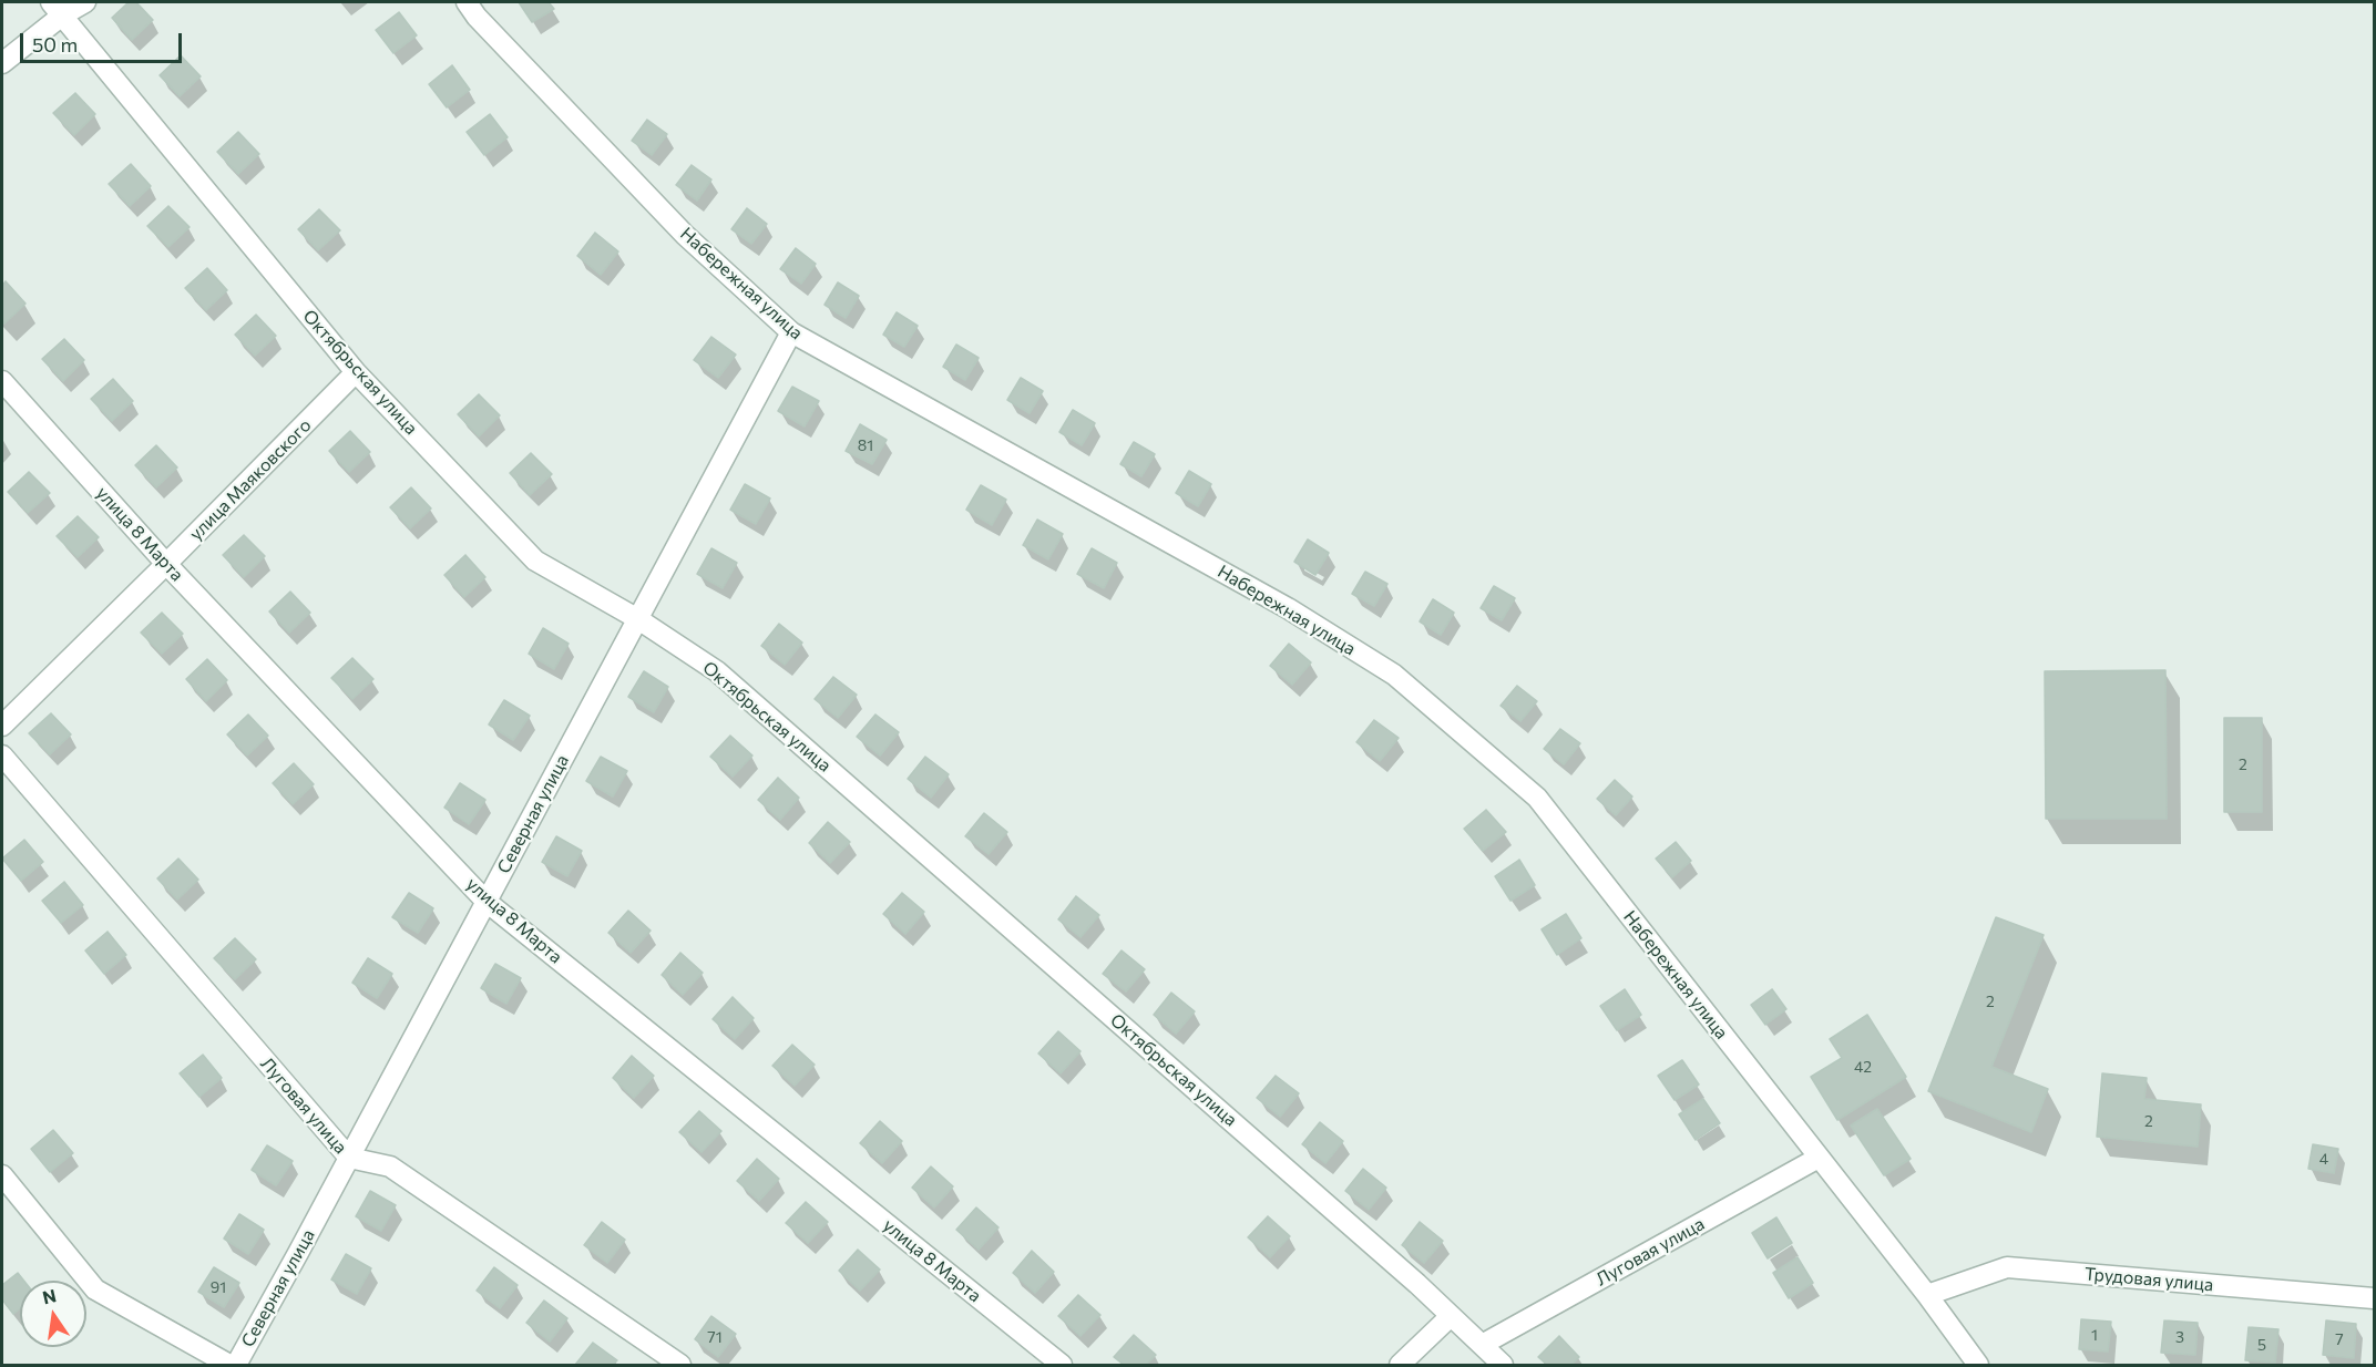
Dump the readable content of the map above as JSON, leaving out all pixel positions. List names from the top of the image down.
{
  "streets": {
    "street": [
      "Набережная улица",
      "Октябрьская улица",
      "улица Маяковского",
      "улица 8 Марта",
      "Северная улица",
      "Луговая улица",
      "Трудовая улица"
    ]
  },
  "crossings": [
    ["Набережная улица", "Северная улица"],
    ["Набережная улица", "Луговая улица"],
    ["Набережная улица", "Трудовая улица"],
    ["Октябрьская улица", "улица Маяковского"],
    ["Октябрьская улица", "Северная улица"],
    ["Октябрьская улица", "Луговая улица"],
    ["улица Маяковского", "улица 8 Марта"],
    ["улица 8 Марта", "Северная улица"],
    ["Северная улица", "Луговая улица"]
  ],
  "house_numbers": [
    "81",
    "2",
    "2",
    "42",
    "2",
    "4",
    "91",
    "1",
    "71",
    "3",
    "7",
    "5"
  ],
  "scale_bar": "50 m",
  "north": "top"
}
